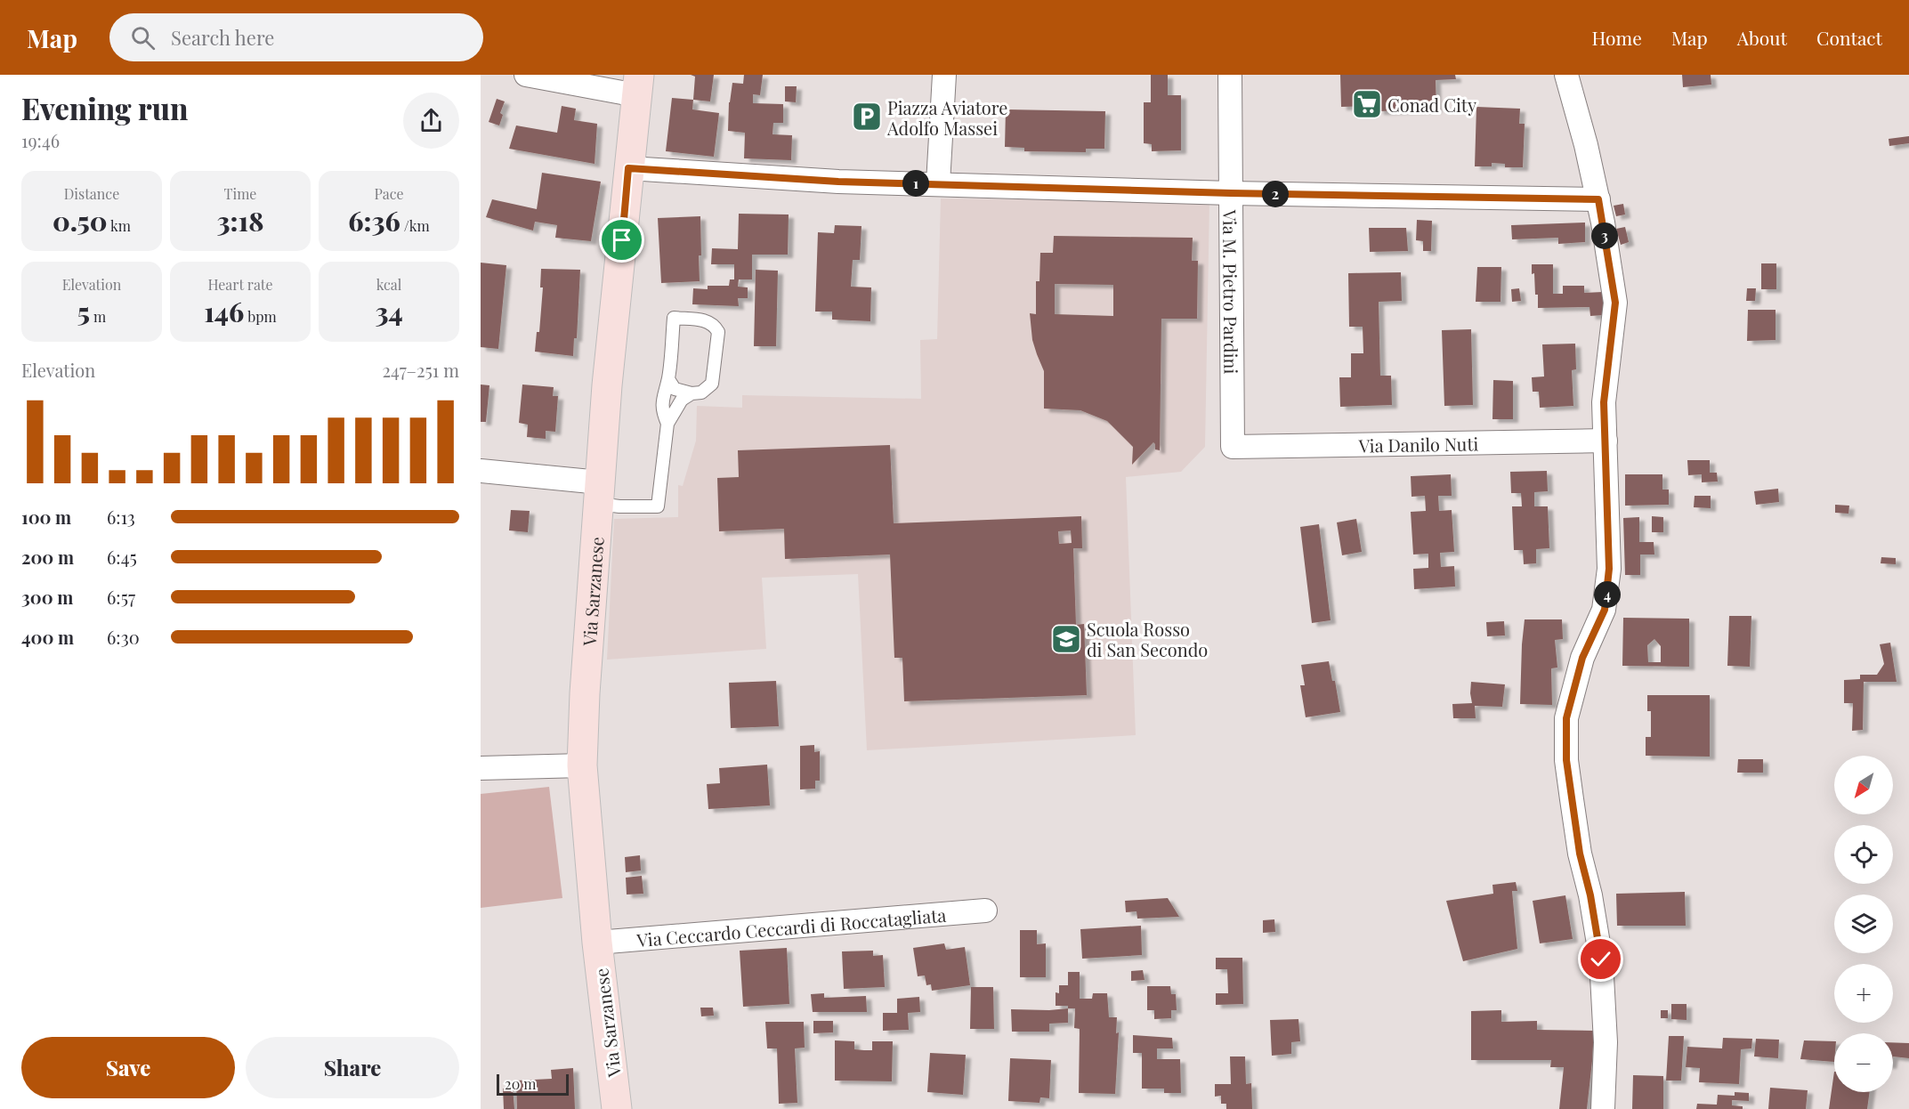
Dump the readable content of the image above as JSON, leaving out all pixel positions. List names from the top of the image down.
{
  "streets": {
    "main road": ["Via Sarzanese"],
    "street": ["Via M. Pietro Pardini", "Via Danilo Nuti", "Via Ceccardo Ceccardi di Roccatagliata"]
  },
  "crossings": [
    ["Via M. Pietro Pardini", "Via Danilo Nuti"],
    ["Via Sarzanese", "Via Ceccardo Ceccardi di Roccatagliata"]
  ],
  "places": {
    "supermarket": ["Conad City"],
    "parking": ["Piazza Aviatore Adolfo Massei"],
    "school or university": ["Scuola Rosso di San Secondo"]
  },
  "scale_bar": "20 m",
  "north": "bottom left",
  "page": {
    "header": "Map",
    "search": "Search here",
    "nav": [
      "Home",
      "Map",
      "About",
      "Contact"
    ],
    "heading": ["Evening run", "19:46"],
    "stats": [
      ["Distance", "0.50 km"],
      ["Time", "3:18"],
      ["Pace", "6:36 /km"],
      ["Elevation", "5 m"],
      ["Heart rate", "146 bpm"],
      ["kcal", "34"]
    ],
    "pins": [
      "1",
      "2",
      "3",
      "4"
    ],
    "chart": ["Elevation", "247–251 m"],
    "list": [
      {
        "name": "100 m",
        "note": "6:13"
      },
      {
        "name": "200 m",
        "note": "6:45"
      },
      {
        "name": "300 m",
        "note": "6:57"
      },
      {
        "name": "400 m",
        "note": "6:30"
      }
    ],
    "map_buttons": ["+", "−"],
    "buttons": ["Save", "Share"],
    "scale": "20 m"
  }
}
